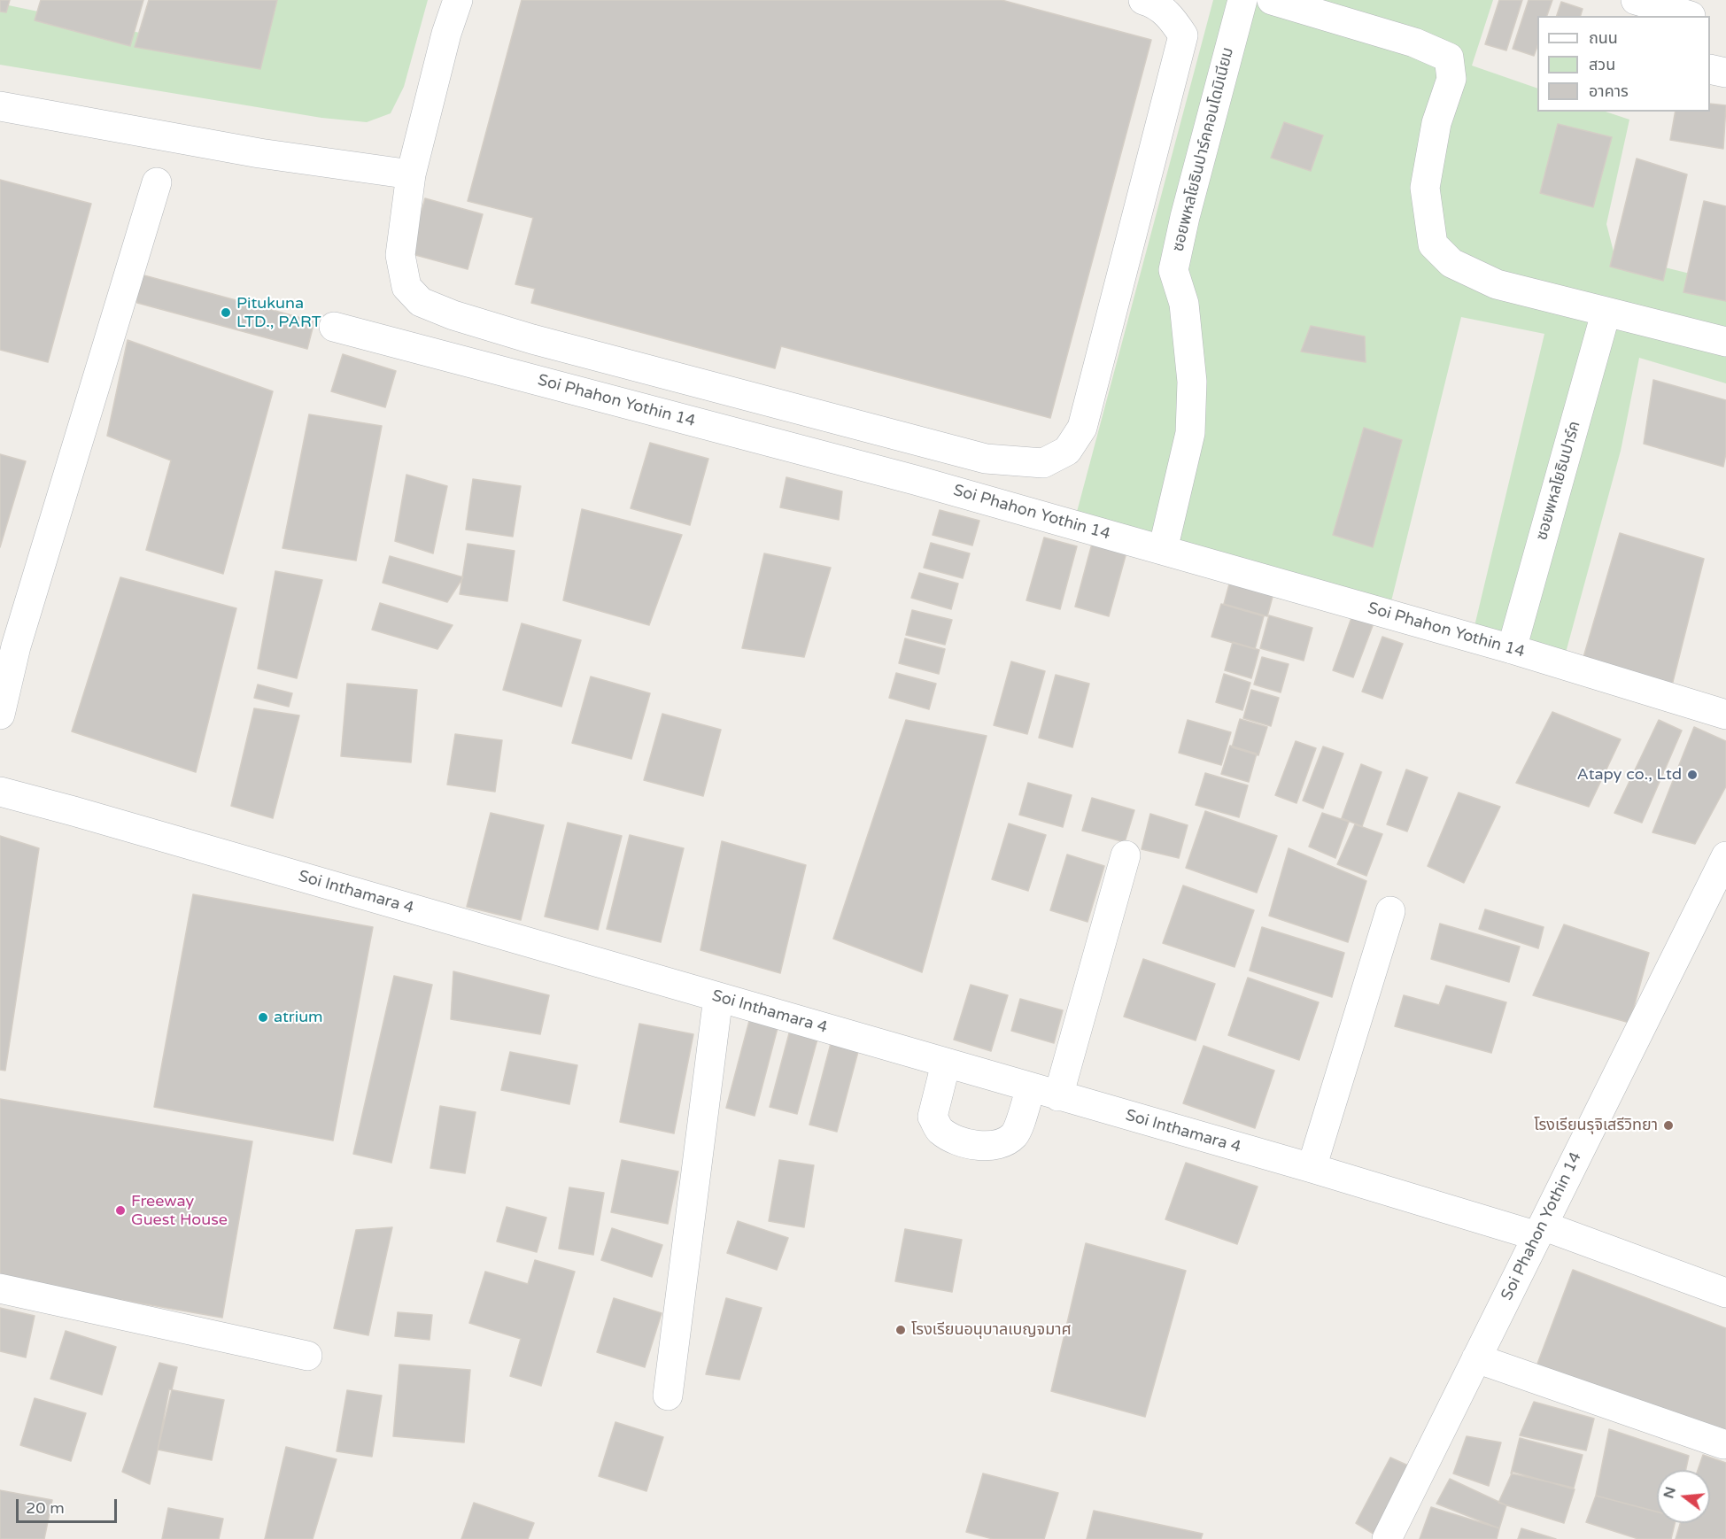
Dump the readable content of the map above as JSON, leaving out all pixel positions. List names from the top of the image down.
{
  "streets": {
    "street": [
      "ซอยพหลโยธินปาร์คคอนโดมิเนียม",
      "Soi Phahon Yothin 14",
      "ซอยพหลโยธินปาร์ค",
      "Soi Inthamara 4"
    ]
  },
  "crossings": [
    ["ซอยพหลโยธินปาร์คคอนโดมิเนียม", "Soi Phahon Yothin 14"],
    ["Soi Phahon Yothin 14", "ซอยพหลโยธินปาร์ค"],
    ["Soi Phahon Yothin 14", "Soi Inthamara 4"]
  ],
  "places": [
    "Pitukuna LTD., PART",
    "Atapy co., Ltd",
    "atrium",
    "โรงเรียนรุจิเสรีวิทยา",
    "Freeway Guest House",
    "โรงเรียนอนุบาลเบญจมาศ"
  ],
  "legend": ["ถนน", "สวน", "อาคาร"],
  "scale_bar": "20 m",
  "north": "left"
}
